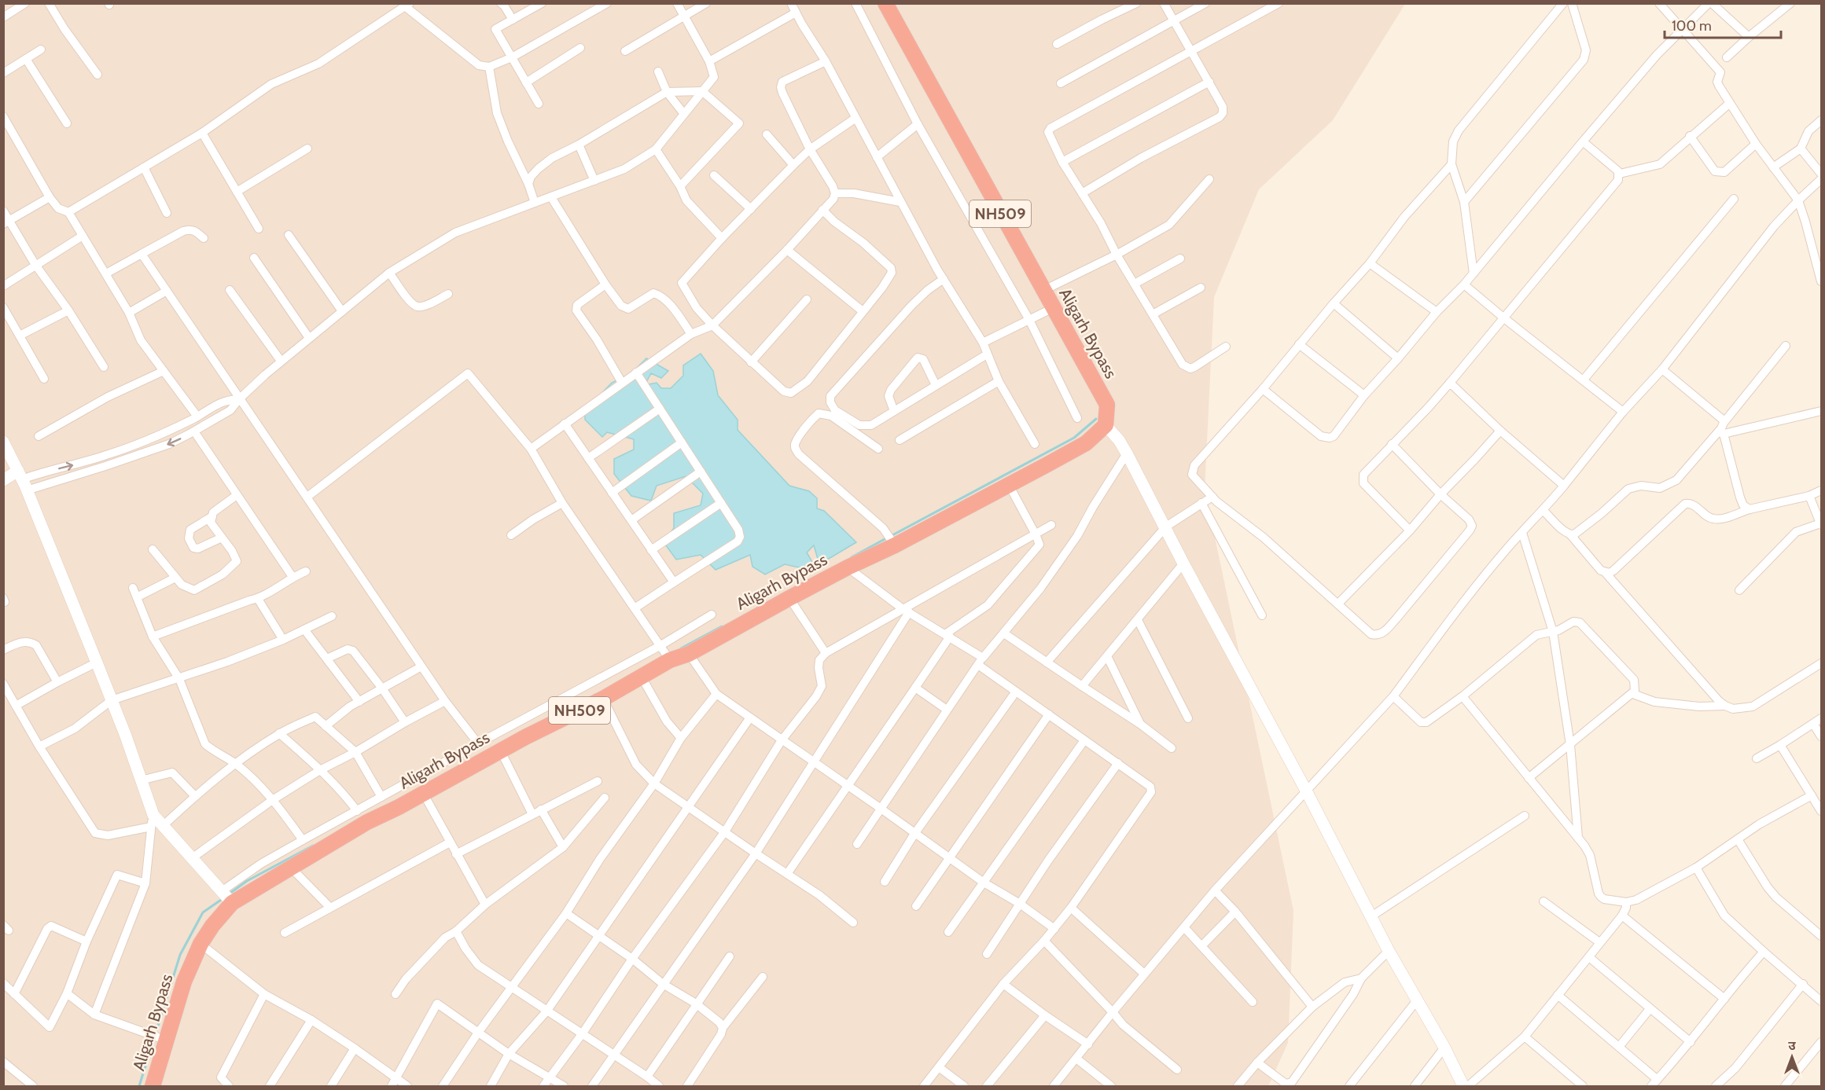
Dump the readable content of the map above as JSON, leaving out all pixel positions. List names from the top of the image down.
{
  "streets": {
    "highway": ["NH509", "Aligarh Bypass"]
  },
  "scale_bar": "100 m",
  "north": "top"
}
